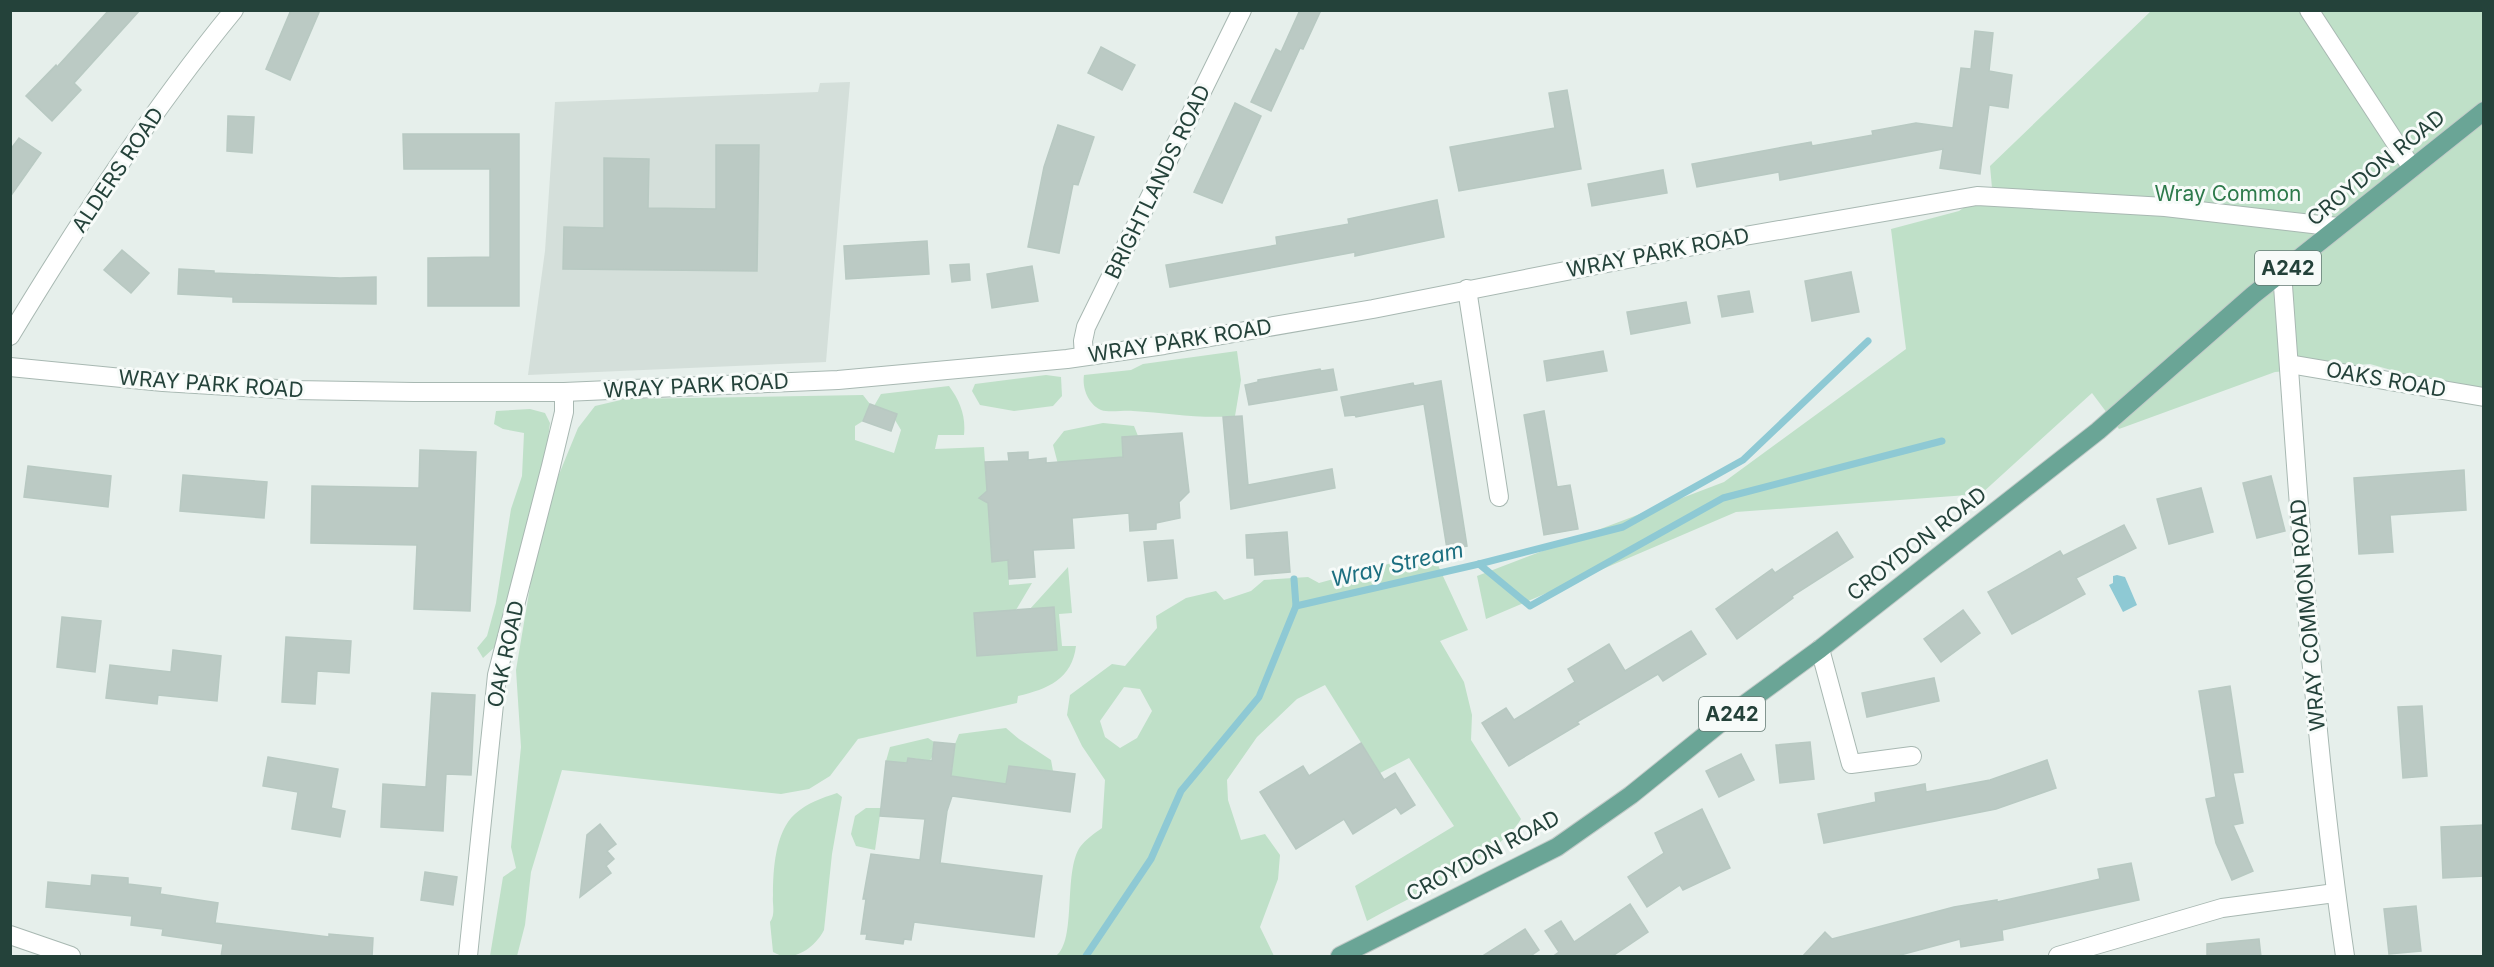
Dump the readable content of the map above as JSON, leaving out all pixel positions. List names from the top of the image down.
{
  "streets": {
    "main road": ["CROYDON ROAD", "A242"],
    "street": [
      "ALDERS ROAD",
      "BRIGHTLANDS ROAD",
      "WRAY PARK ROAD",
      "OAKS ROAD",
      "WRAY COMMON ROAD",
      "OAK ROAD"
    ]
  },
  "crossings": [
    ["CROYDON ROAD", "WRAY PARK ROAD"],
    ["CROYDON ROAD", "WRAY COMMON ROAD"],
    ["BRIGHTLANDS ROAD", "WRAY PARK ROAD"],
    ["WRAY PARK ROAD", "OAK ROAD"],
    ["OAKS ROAD", "WRAY COMMON ROAD"]
  ],
  "water": ["Wray Stream"],
  "parks": ["Wray Common"]
}
